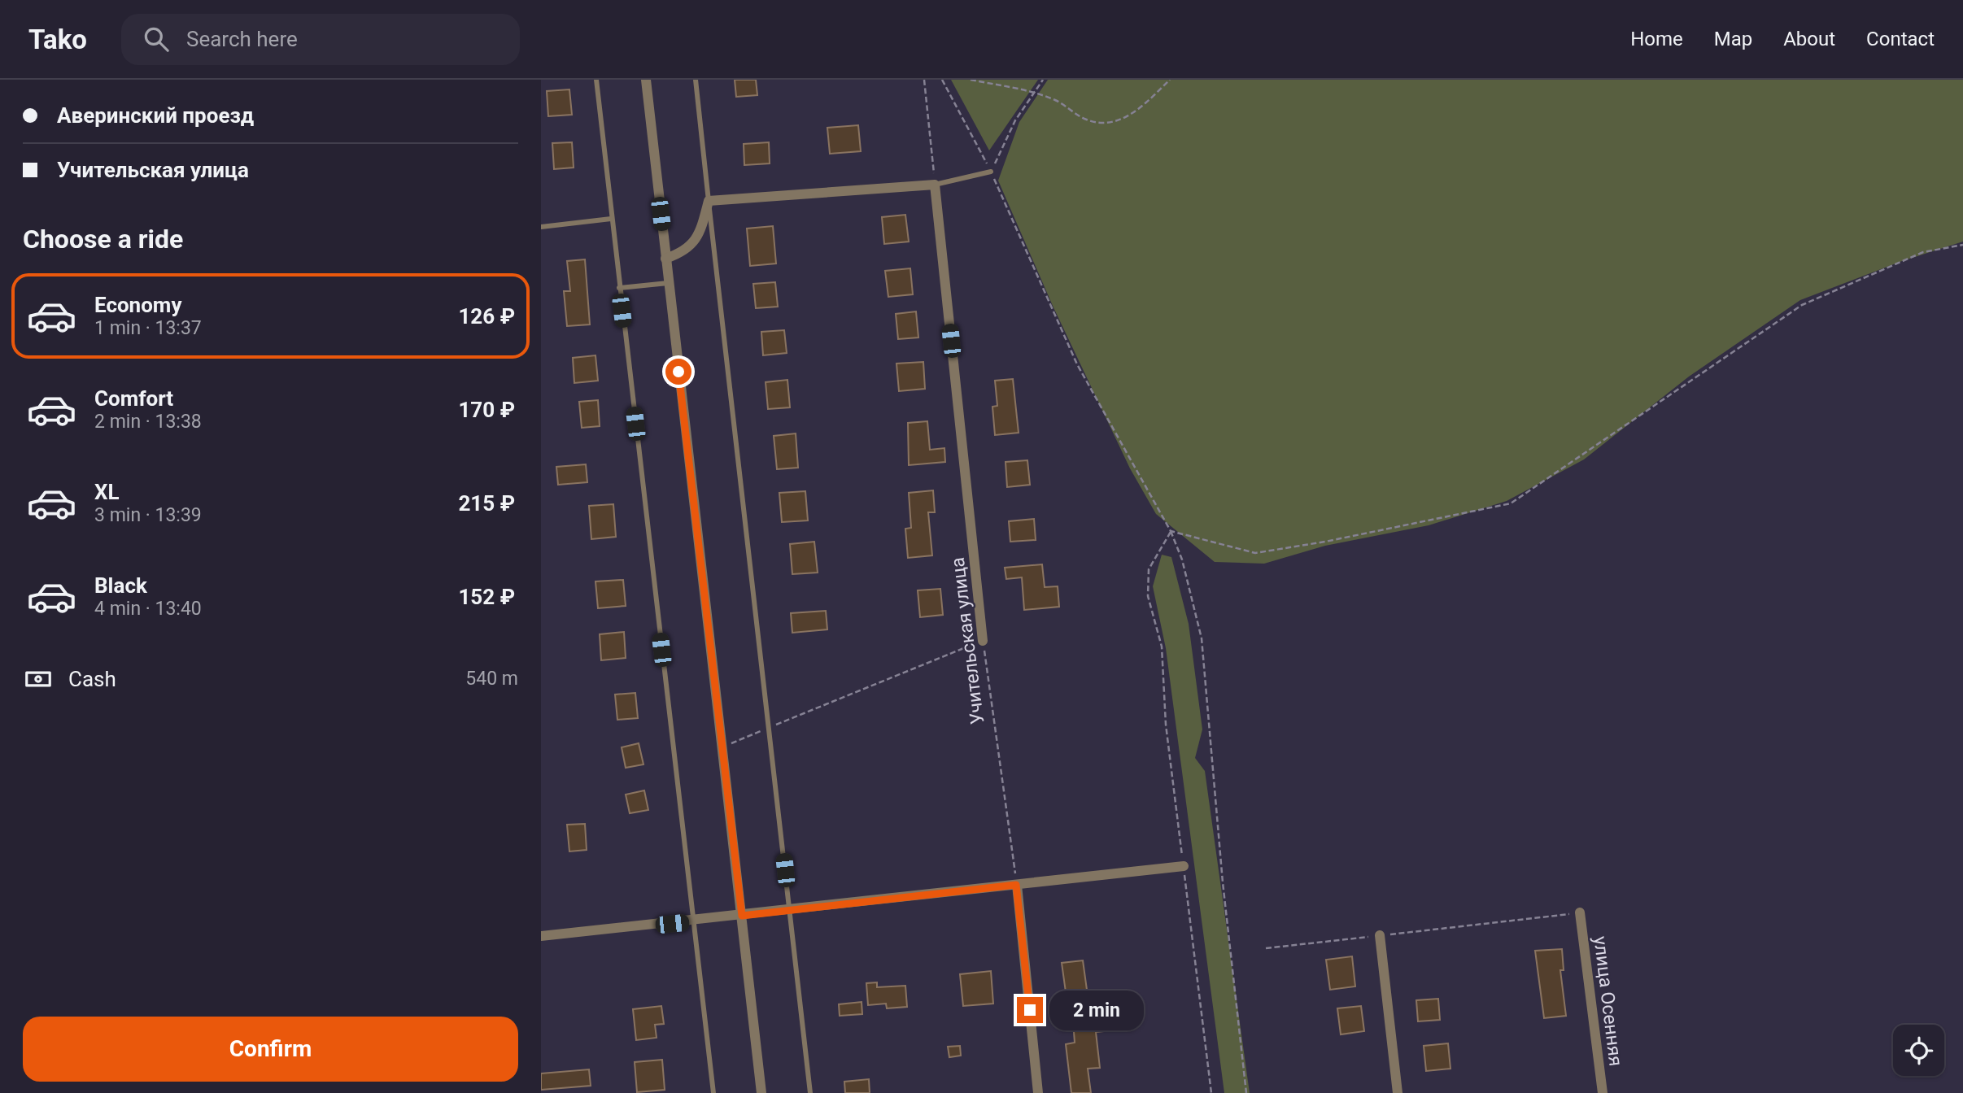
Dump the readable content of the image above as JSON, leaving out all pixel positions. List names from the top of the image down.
{
  "streets": {
    "street": ["Учительская улица", "улица Осенняя"]
  },
  "page": {
    "header": "Tako",
    "search": "Search here",
    "nav": [
      "Home",
      "Map",
      "About",
      "Contact"
    ],
    "banner": ["Аверинский проезд", "Учительская улица"],
    "heading": "Choose a ride",
    "list": [
      {
        "name": "Economy",
        "note": "1 min · 13:37",
        "value": "126 ₽"
      },
      {
        "name": "Comfort",
        "note": "2 min · 13:38",
        "value": "170 ₽"
      },
      {
        "name": "XL",
        "note": "3 min · 13:39",
        "value": "215 ₽"
      },
      {
        "name": "Black",
        "note": "4 min · 13:40",
        "value": "152 ₽"
      }
    ],
    "pay": ["Cash", "540 m"],
    "bubble": "2 min",
    "buttons": "Confirm"
  }
}
